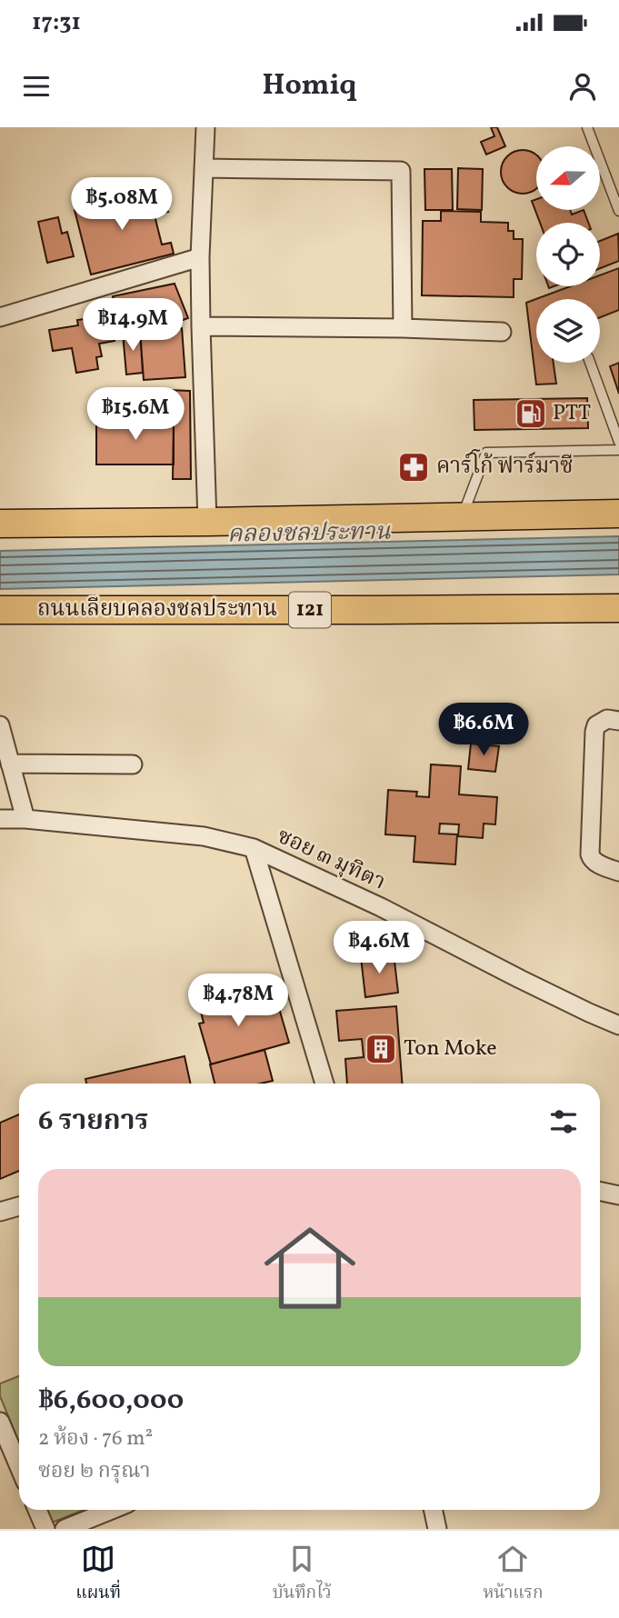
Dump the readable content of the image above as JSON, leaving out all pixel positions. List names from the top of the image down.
{
  "streets": {
    "main road": ["ถนนเลียบคลองชลประทาน", "121"],
    "street": ["ซอย ๓ มุทิตา"]
  },
  "water": ["คลองชลประทาน"],
  "places": {
    "fuel station": ["PTT"],
    "pharmacy": ["คาร์โก้ ฟาร์มาซี"],
    "building": ["Ton Moke"]
  },
  "north": "left",
  "page": {
    "status": "17:31",
    "header": "Homiq",
    "price": [
      "฿5.08M",
      "฿14.9M",
      "฿15.6M",
      "฿6.6M",
      "฿4.6M",
      "฿4.78M"
    ],
    "heading": "6 รายการ",
    "list": [
      {
        "name": "฿6,600,000",
        "note": "2 ห้อง · 76 m² · ซอย ๒ กรุณา"
      }
    ],
    "tabs": ["แผนที่", "บันทึกไว้", "หน้าแรก"]
  }
}
